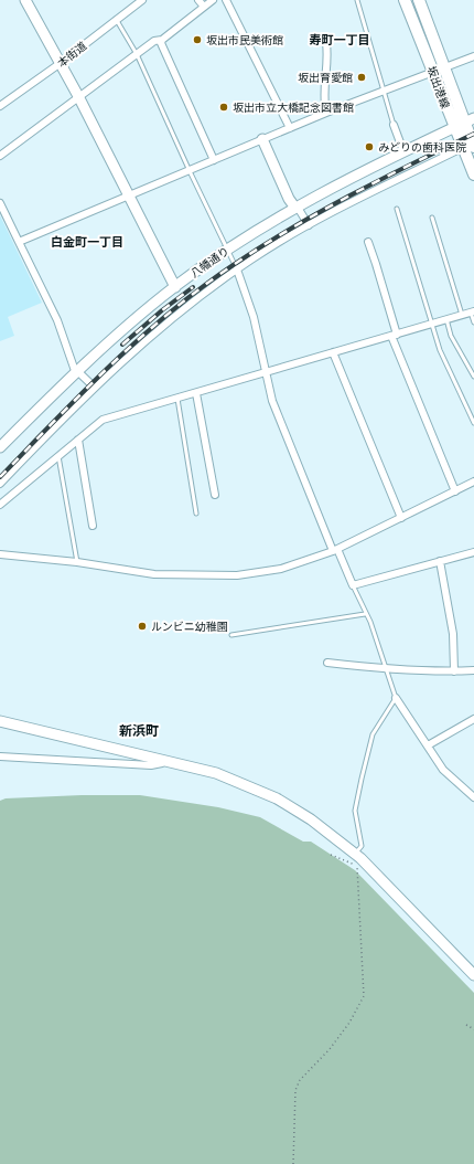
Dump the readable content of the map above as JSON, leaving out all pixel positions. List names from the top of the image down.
{
  "streets": {
    "main road": ["坂出港線"],
    "street": ["本街道", "八幡通り"]
  },
  "crossings": [
    ["坂出港線", "八幡通り"]
  ],
  "districts": ["寿町一丁目", "白金町一丁目", "新浜町"],
  "places": [
    "坂出市民美術館",
    "坂出育愛館",
    "坂出市立大橋記念図書館",
    "みどりの歯科医院",
    "ルンビニ幼稚園"
  ]
}
